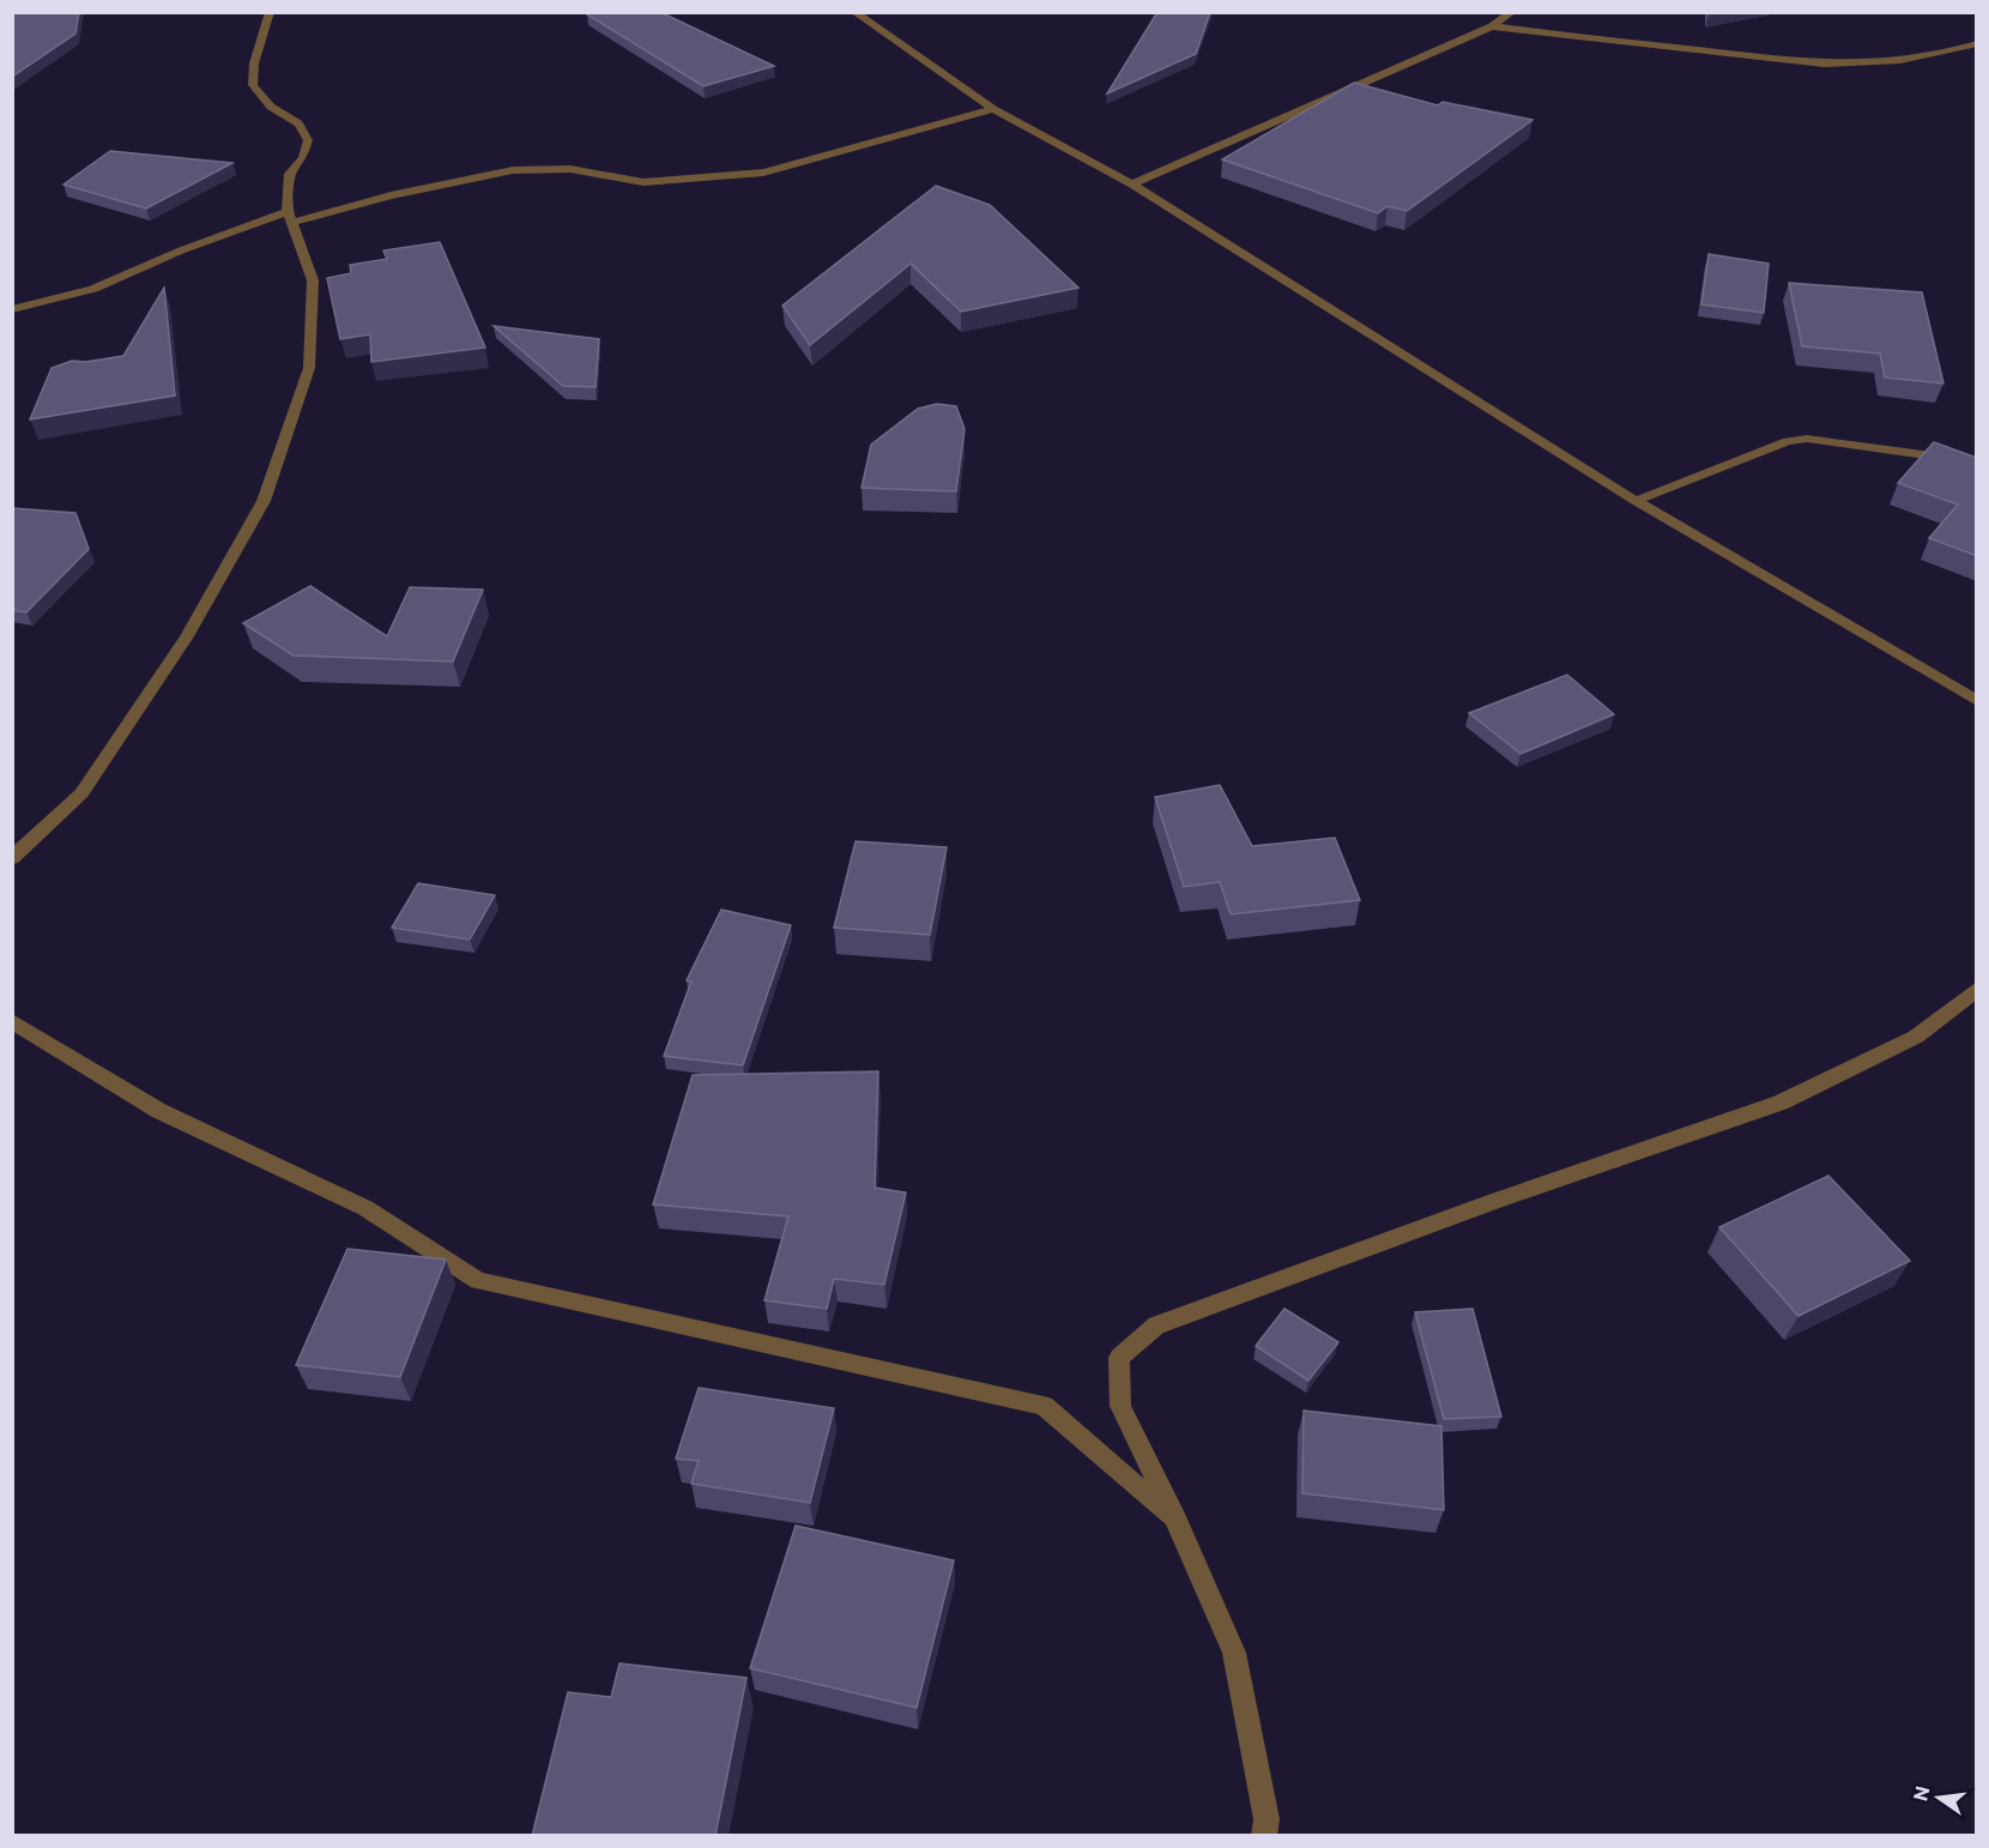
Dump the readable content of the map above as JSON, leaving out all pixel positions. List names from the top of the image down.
{
  "north": "left"
}
